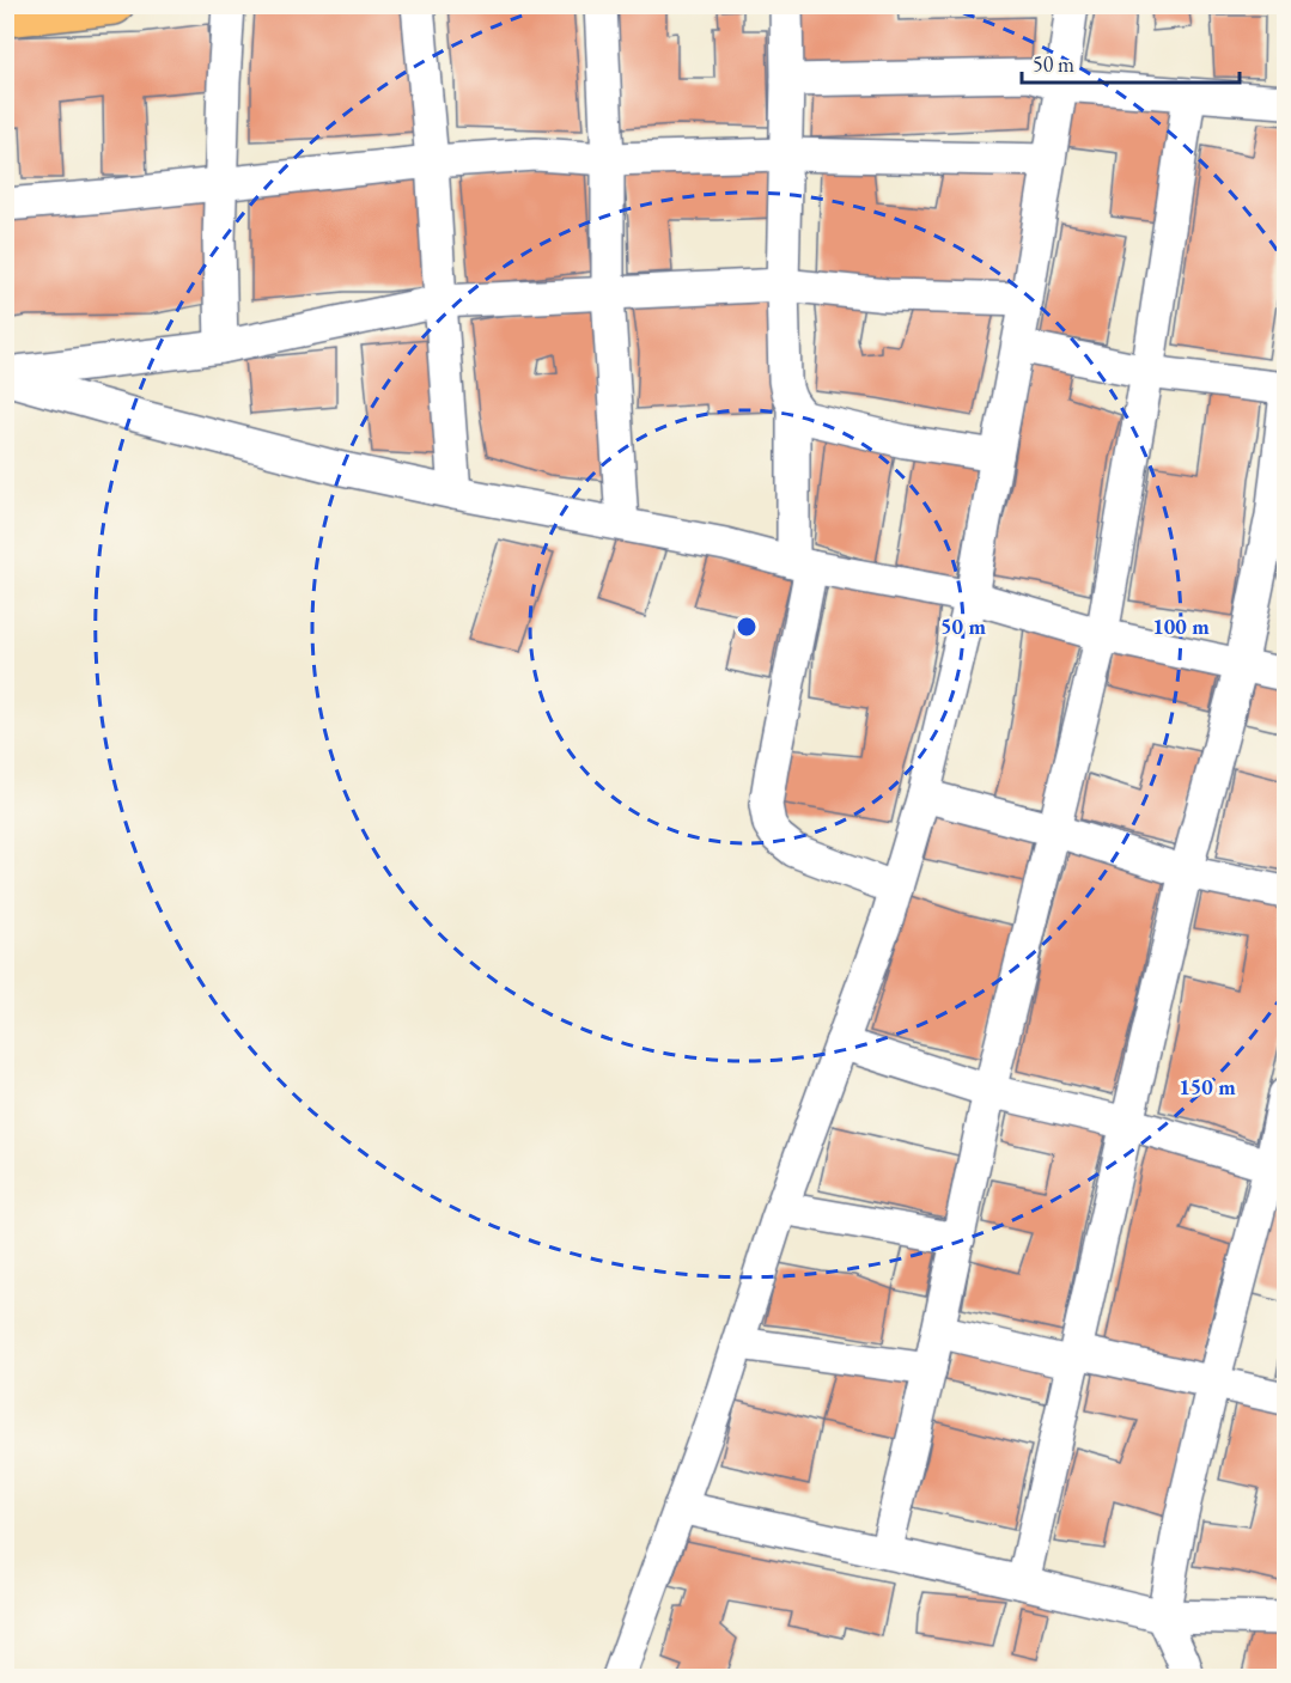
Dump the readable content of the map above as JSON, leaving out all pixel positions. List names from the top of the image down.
{
  "scale_bar": "50 m",
  "rings": ["50 m", "100 m", "150 m"]
}
